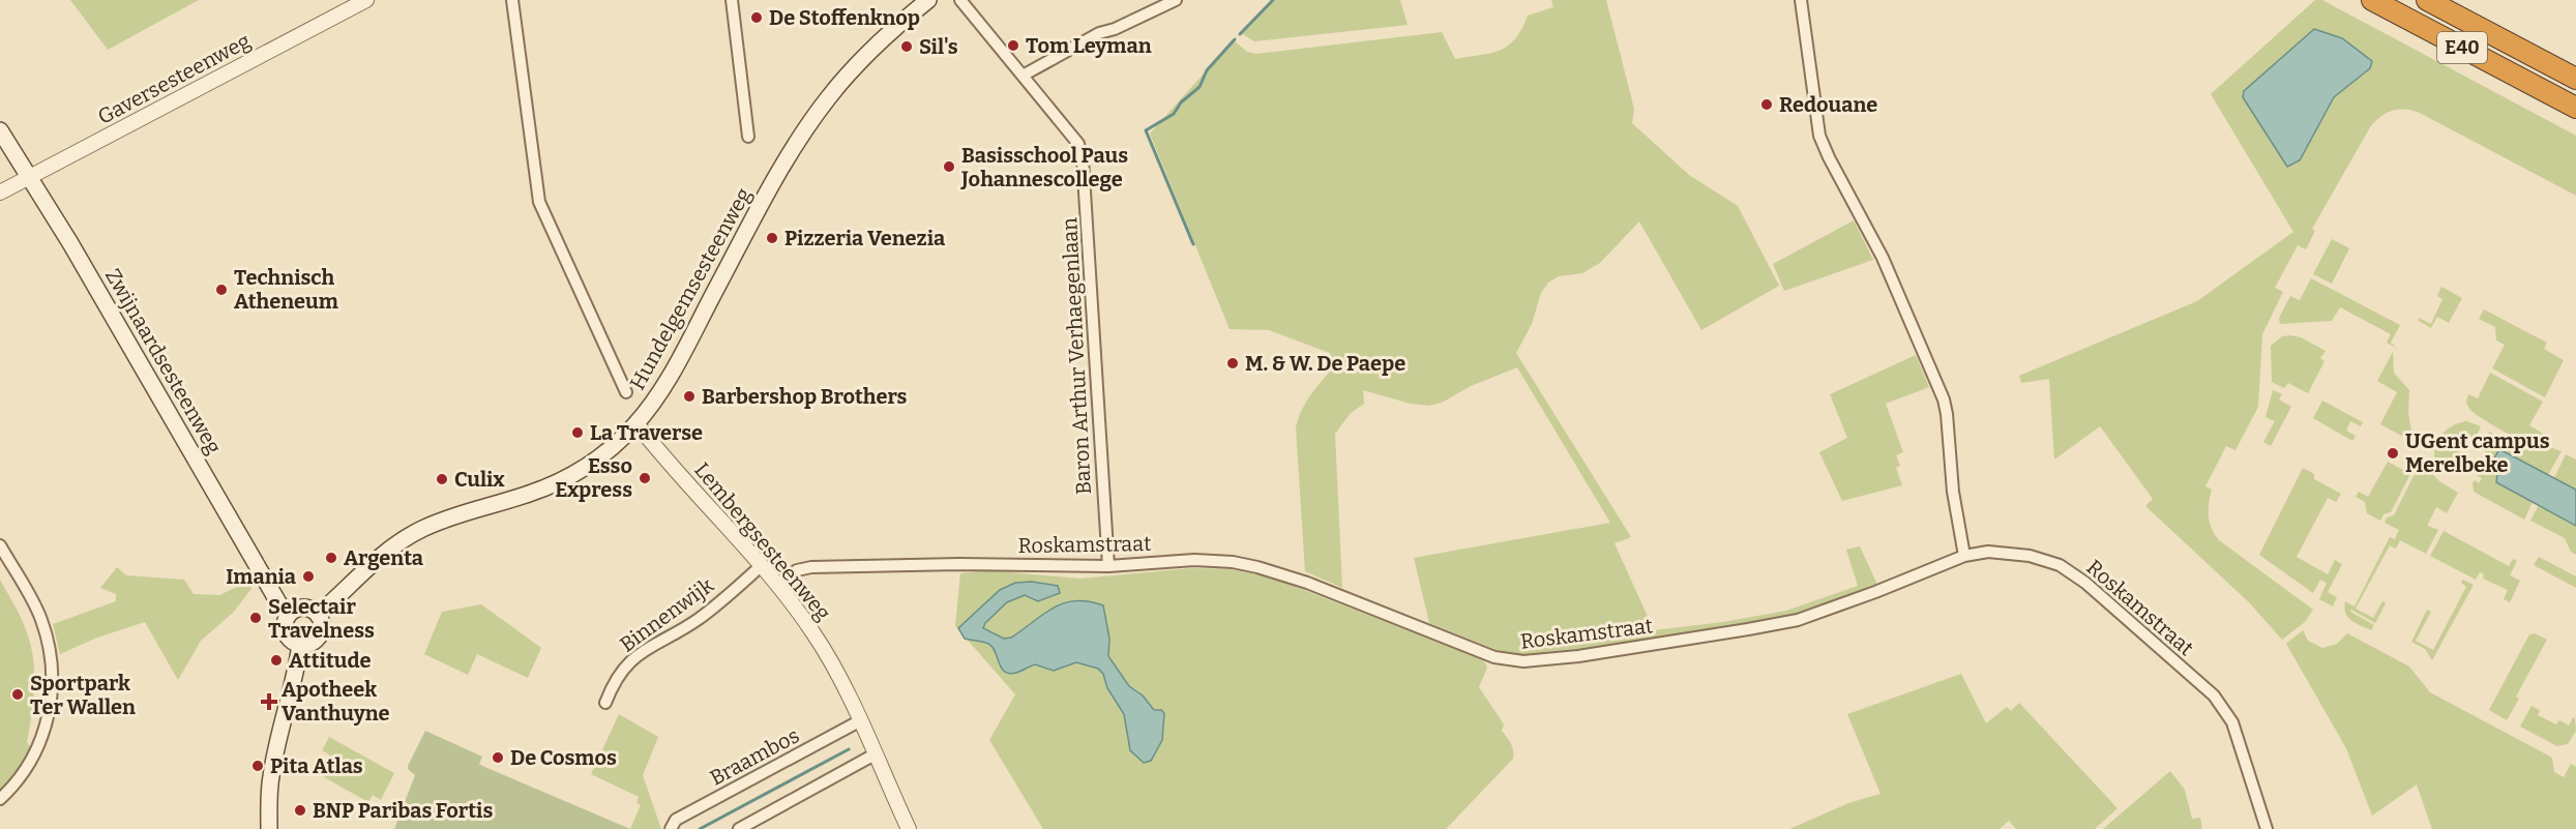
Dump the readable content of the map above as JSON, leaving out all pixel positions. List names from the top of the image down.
{
  "streets": {
    "highway": ["E40"],
    "main road": ["Hundelgemsesteenweg", "Zwijnaardsesteenweg"],
    "street": [
      "Gaversesteenweg",
      "Baron Arthur Verhaegenlaan",
      "Lembergsesteenweg",
      "Roskamstraat",
      "Binnenwijk",
      "Braambos"
    ]
  },
  "crossings": [
    ["Gaversesteenweg", "Zwijnaardsesteenweg"],
    ["Hundelgemsesteenweg", "Zwijnaardsesteenweg"],
    ["Hundelgemsesteenweg", "Lembergsesteenweg"],
    ["Baron Arthur Verhaegenlaan", "Roskamstraat"],
    ["Lembergsesteenweg", "Roskamstraat"],
    ["Lembergsesteenweg", "Binnenwijk"],
    ["Lembergsesteenweg", "Braambos"]
  ],
  "places": {
    "other": [
      "De Stoffenknop",
      "Tom Leyman",
      "Sil's",
      "Redouane",
      "Basisschool Paus Johannescollege",
      "Pizzeria Venezia",
      "Technisch Atheneum",
      "M. & W. De Paepe",
      "Barbershop Brothers",
      "La Traverse",
      "UGent campus Merelbeke",
      "Esso Express",
      "Culix",
      "Argenta",
      "Imania",
      "Selectair Travelness",
      "Attitude",
      "Sportpark Ter Wallen",
      "De Cosmos",
      "Pita Atlas",
      "BNP Paribas Fortis"
    ],
    "health": ["Apotheek Vanthuyne"]
  }
}
